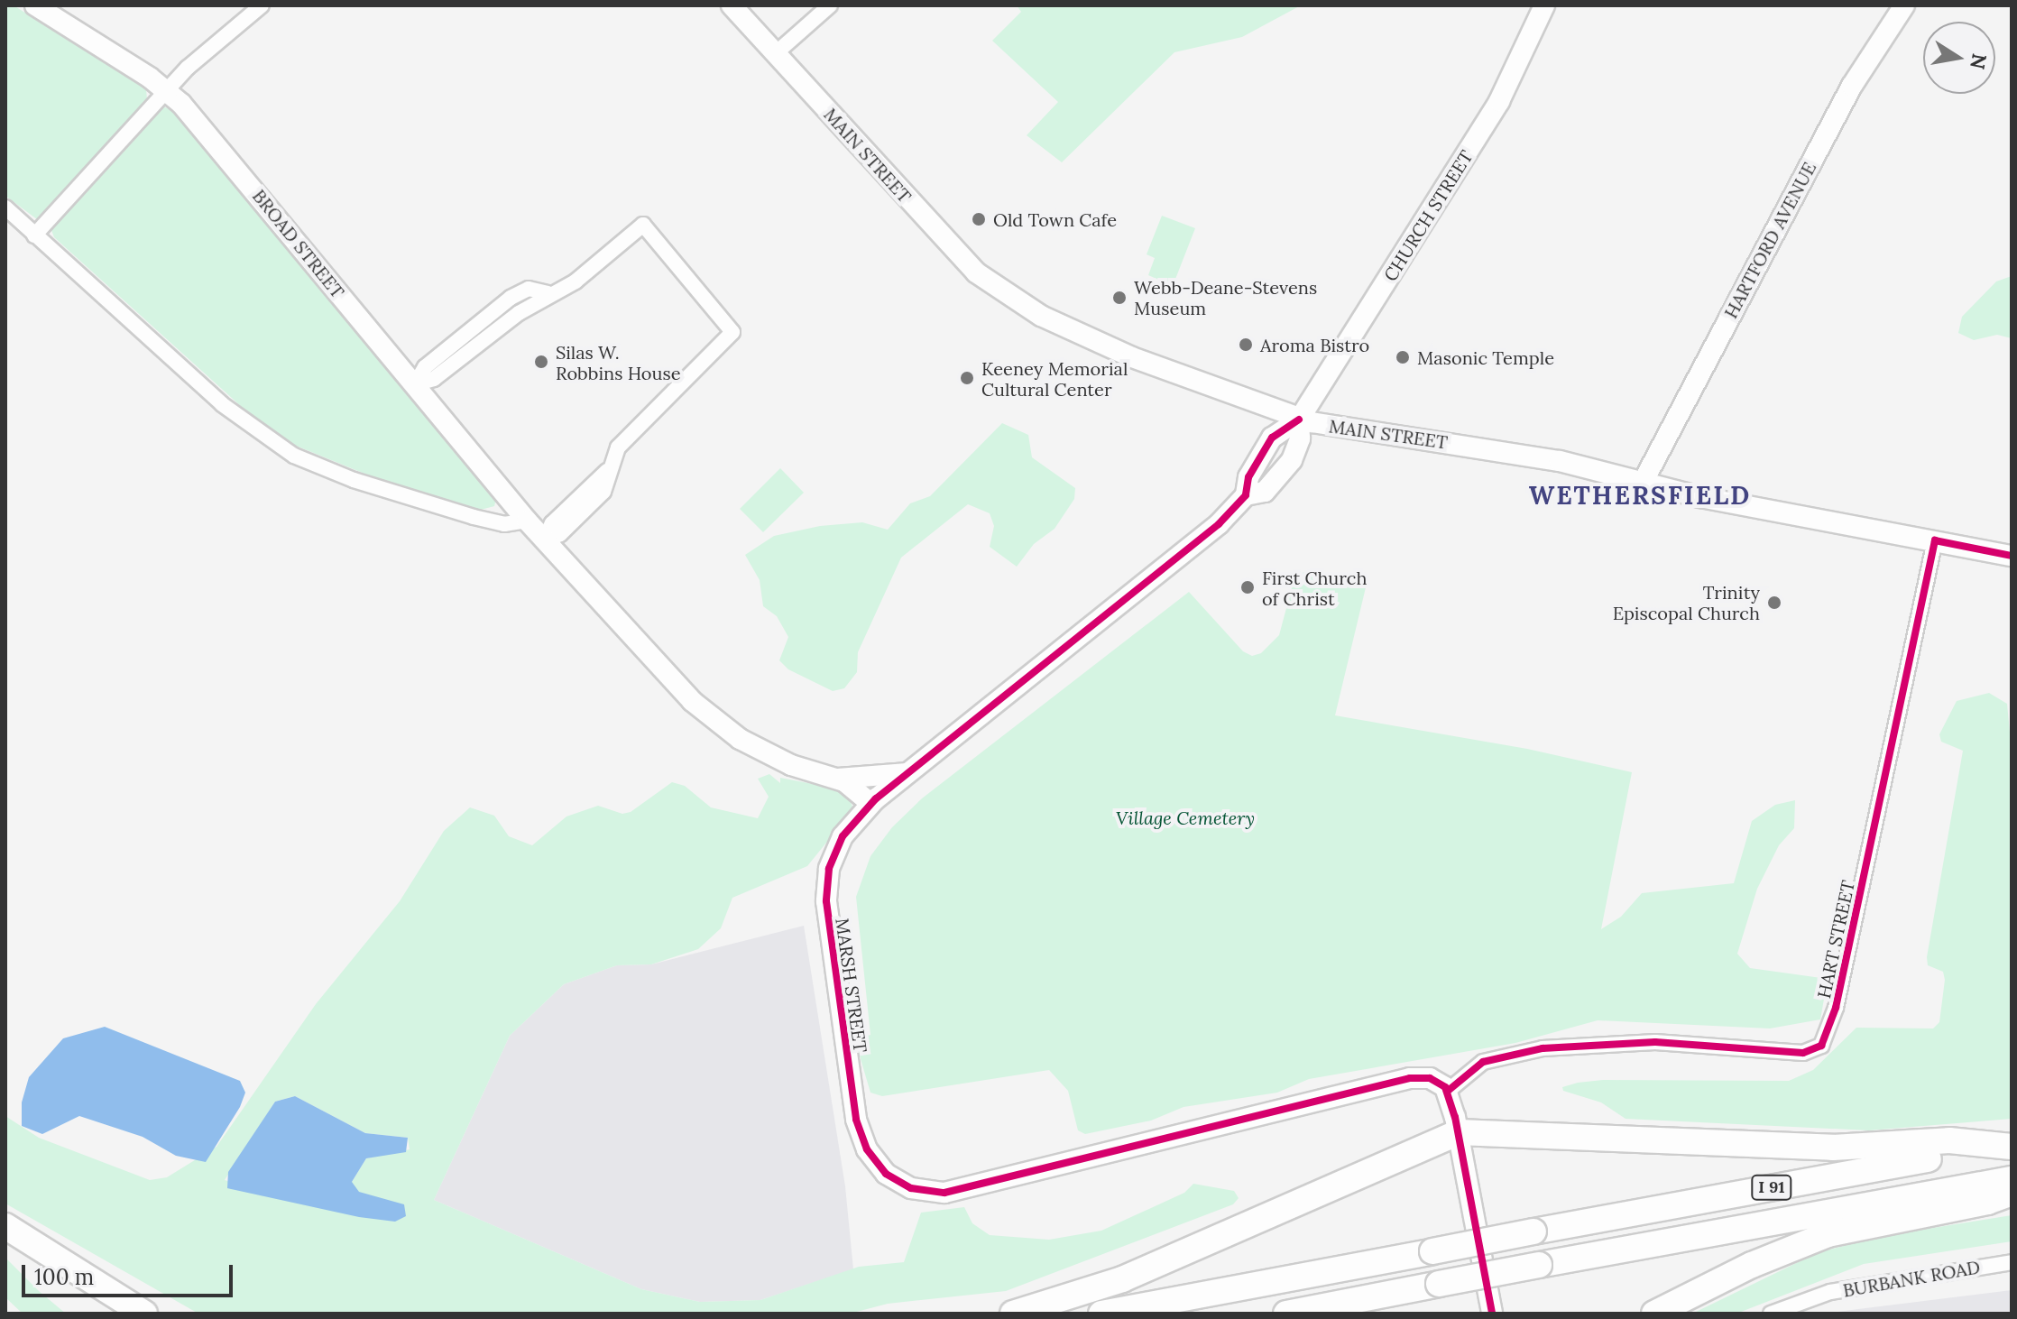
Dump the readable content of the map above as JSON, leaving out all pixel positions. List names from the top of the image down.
{
  "streets": {
    "highway": ["I 91"],
    "street": [
      "MAIN STREET",
      "CHURCH STREET",
      "HARTFORD AVENUE",
      "BROAD STREET",
      "HART STREET",
      "MARSH STREET",
      "BURBANK ROAD"
    ]
  },
  "crossings": [
    ["MAIN STREET", "CHURCH STREET"],
    ["MAIN STREET", "HARTFORD AVENUE"],
    ["MAIN STREET", "HART STREET"],
    ["MAIN STREET", "MARSH STREET"],
    ["CHURCH STREET", "MARSH STREET"],
    ["BROAD STREET", "MARSH STREET"],
    ["HART STREET", "MARSH STREET"]
  ],
  "districts": ["WETHERSFIELD"],
  "parks": ["Village Cemetery"],
  "places": [
    "Old Town Cafe",
    "Webb-Deane-Stevens Museum",
    "Aroma Bistro",
    "Masonic Temple",
    "Silas W. Robbins House",
    "Keeney Memorial Cultural Center",
    "First Church of Christ",
    "Trinity Episcopal Church"
  ],
  "scale_bar": "100 m",
  "north": "right"
}
